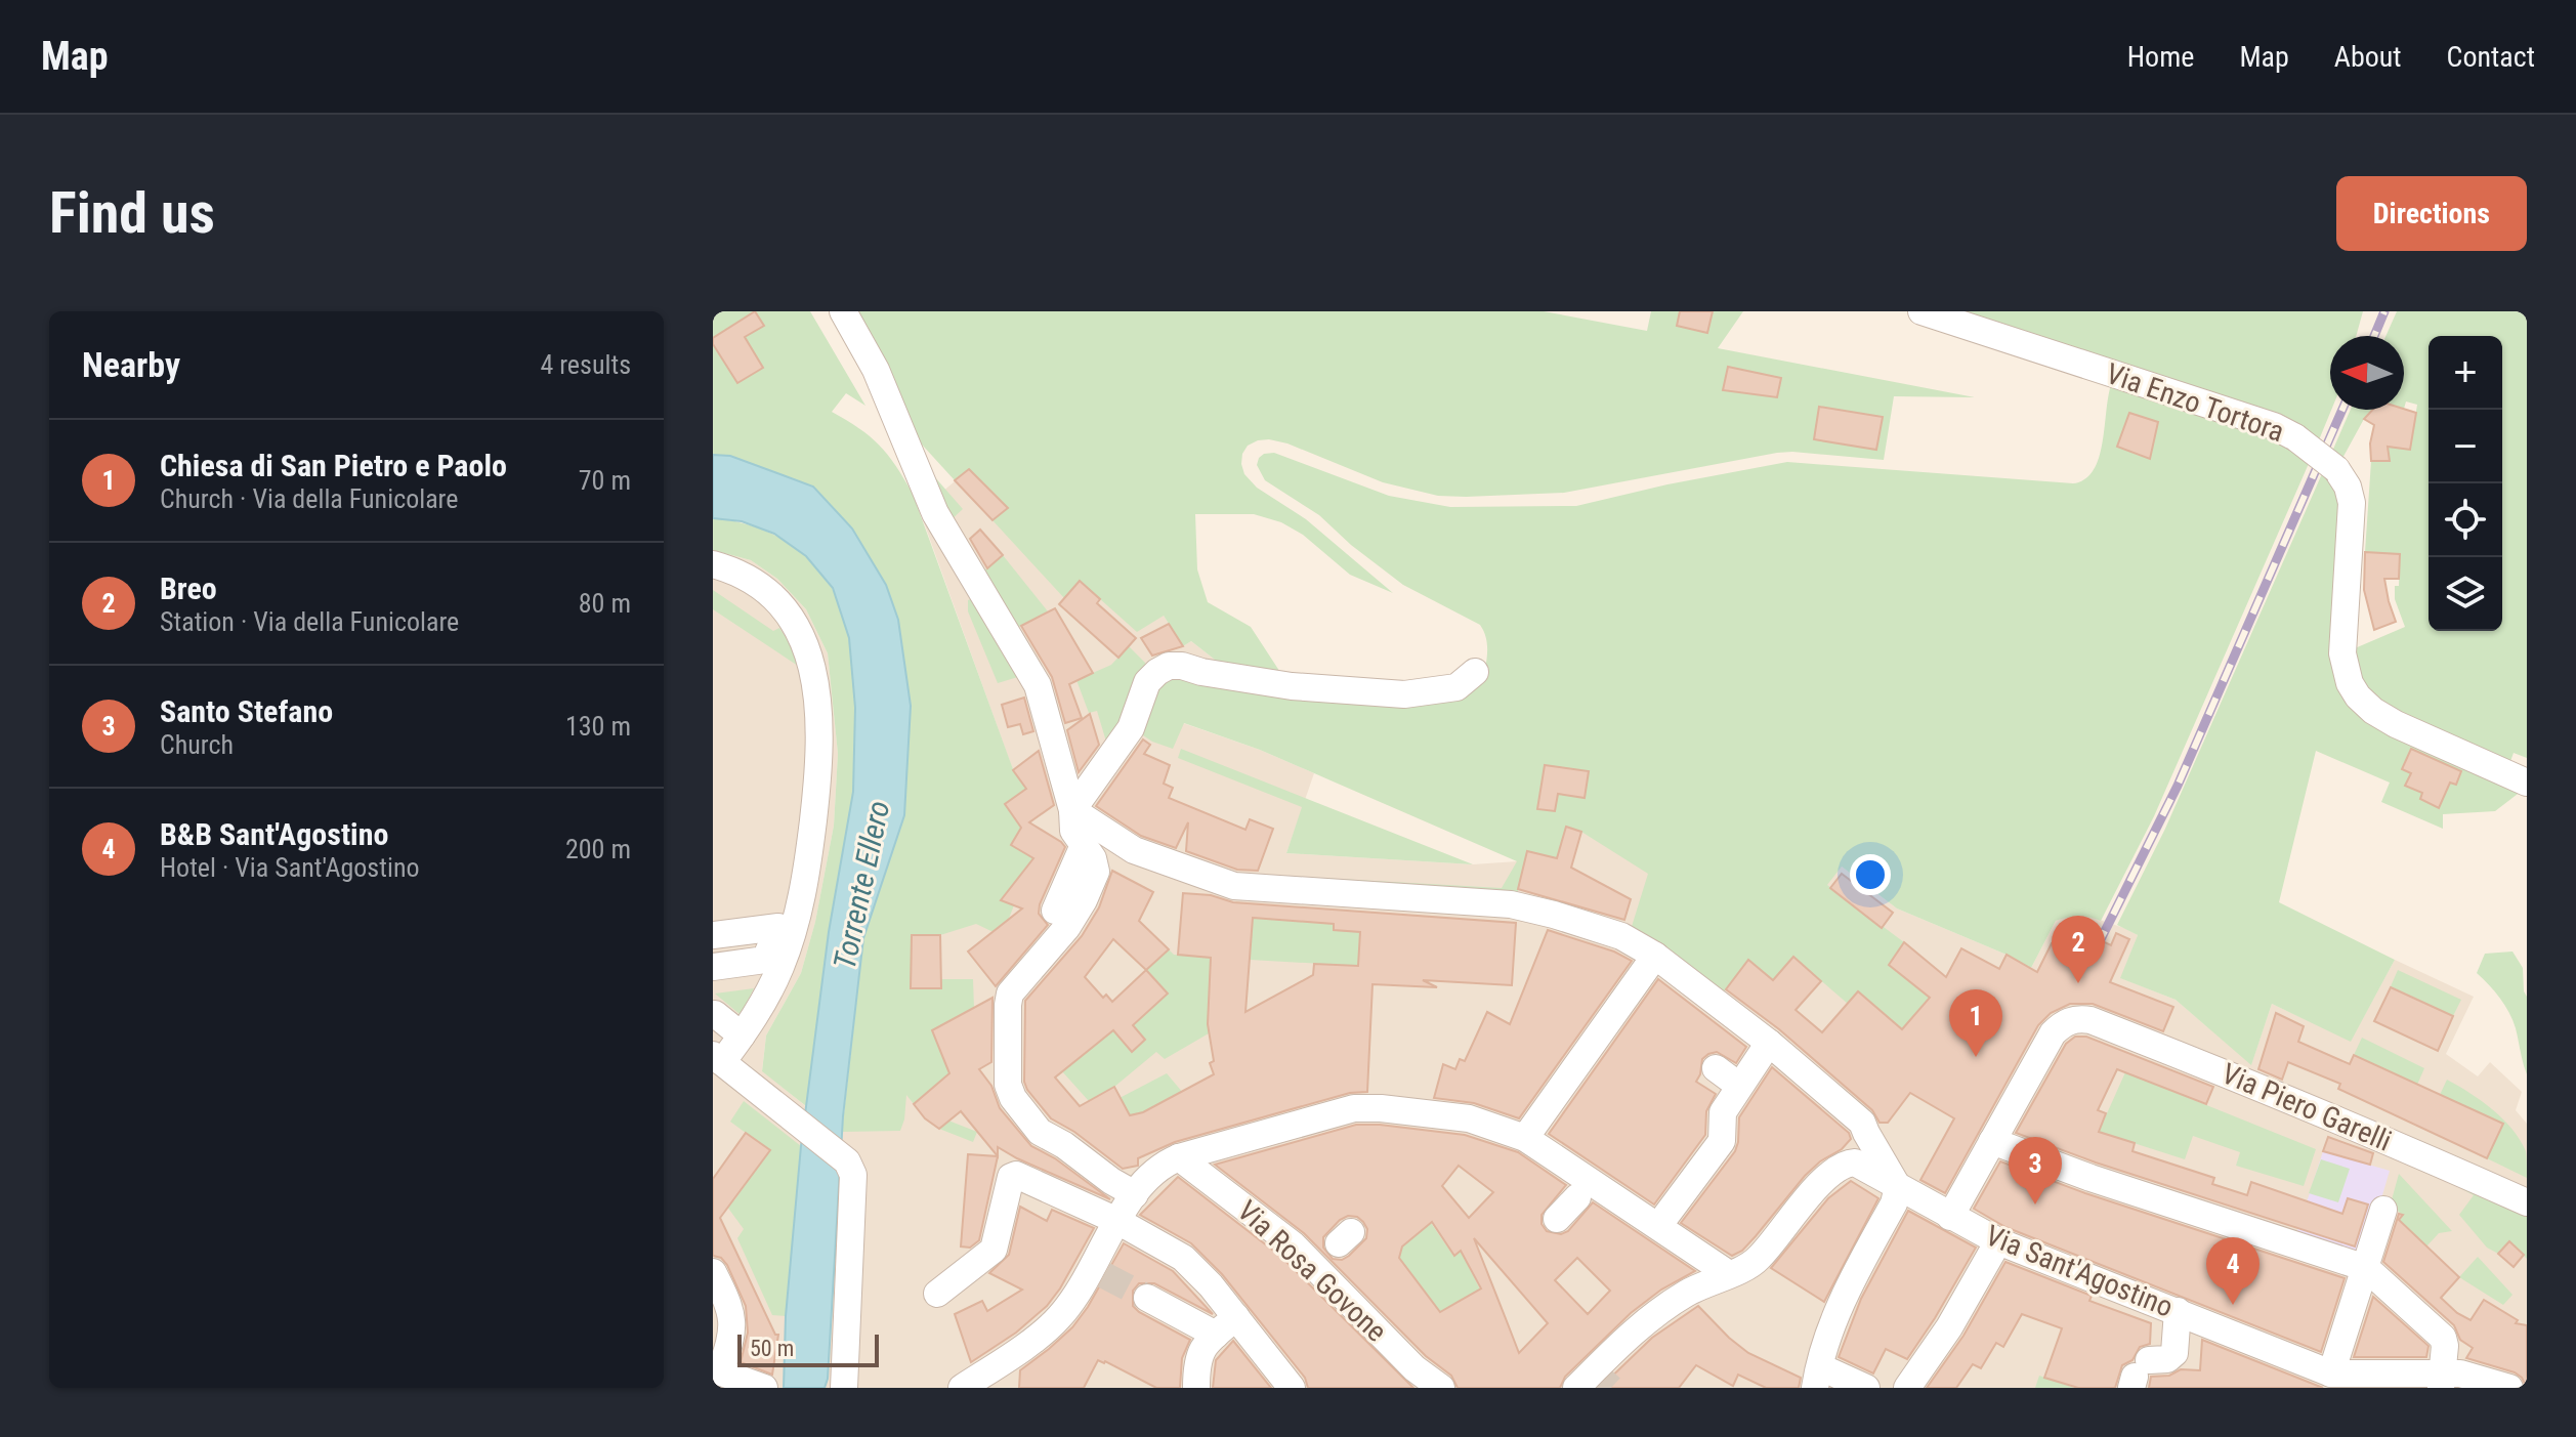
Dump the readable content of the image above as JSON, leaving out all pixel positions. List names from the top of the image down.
{
  "streets": {
    "street": [
      "Via Enzo Tortora",
      "Via Piero Garelli",
      "Via Rosa Govone",
      "Via Sant'Agostino"
    ]
  },
  "water": ["Torrente Ellero"],
  "scale_bar": "50 m",
  "north": "left",
  "page": {
    "header": "Map",
    "nav": [
      "Home",
      "Map",
      "About",
      "Contact"
    ],
    "buttons": "Directions",
    "title": "Find us",
    "heading": ["Nearby", "4 results"],
    "map_buttons": ["+", "−"],
    "list": [
      {
        "mark": "1",
        "name": "Chiesa di San Pietro e Paolo",
        "note": "Church · Via della Funicolare",
        "value": "70 m"
      },
      {
        "mark": "2",
        "name": "Breo",
        "note": "Station · Via della Funicolare",
        "value": "80 m"
      },
      {
        "mark": "3",
        "name": "Santo Stefano",
        "note": "Church",
        "value": "130 m"
      },
      {
        "mark": "4",
        "name": "B&B Sant'Agostino",
        "note": "Hotel · Via Sant'Agostino",
        "value": "200 m"
      }
    ],
    "pins": [
      "2",
      "1",
      "3",
      "4"
    ],
    "scale": "50 m"
  }
}
